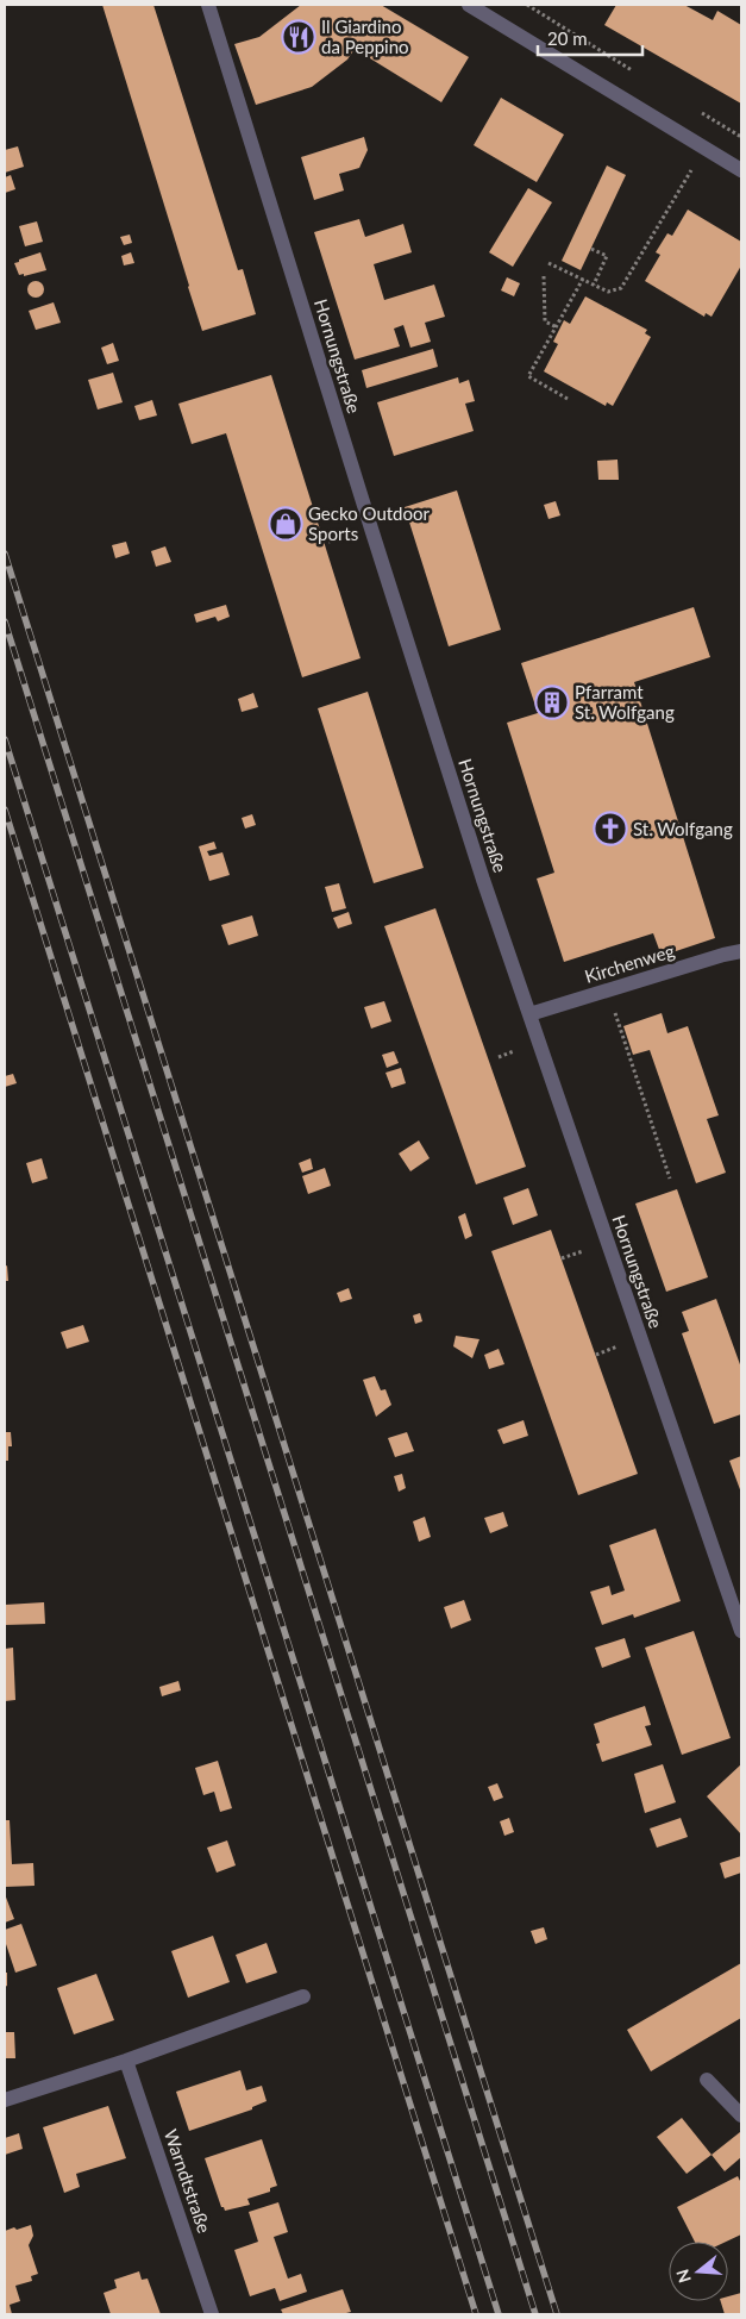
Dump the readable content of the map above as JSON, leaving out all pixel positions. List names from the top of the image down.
{
  "streets": {
    "street": ["Hornungstraße", "Kirchenweg", "Warndtstraße"]
  },
  "crossings": [
    ["Hornungstraße", "Kirchenweg"]
  ],
  "places": {
    "restaurant": ["Il Giardino da Peppino"],
    "shop": ["Gecko Outdoor Sports"],
    "building": ["Pfarramt St. Wolfgang"],
    "church": ["St. Wolfgang"]
  },
  "scale_bar": "20 m",
  "north": "left"
}
